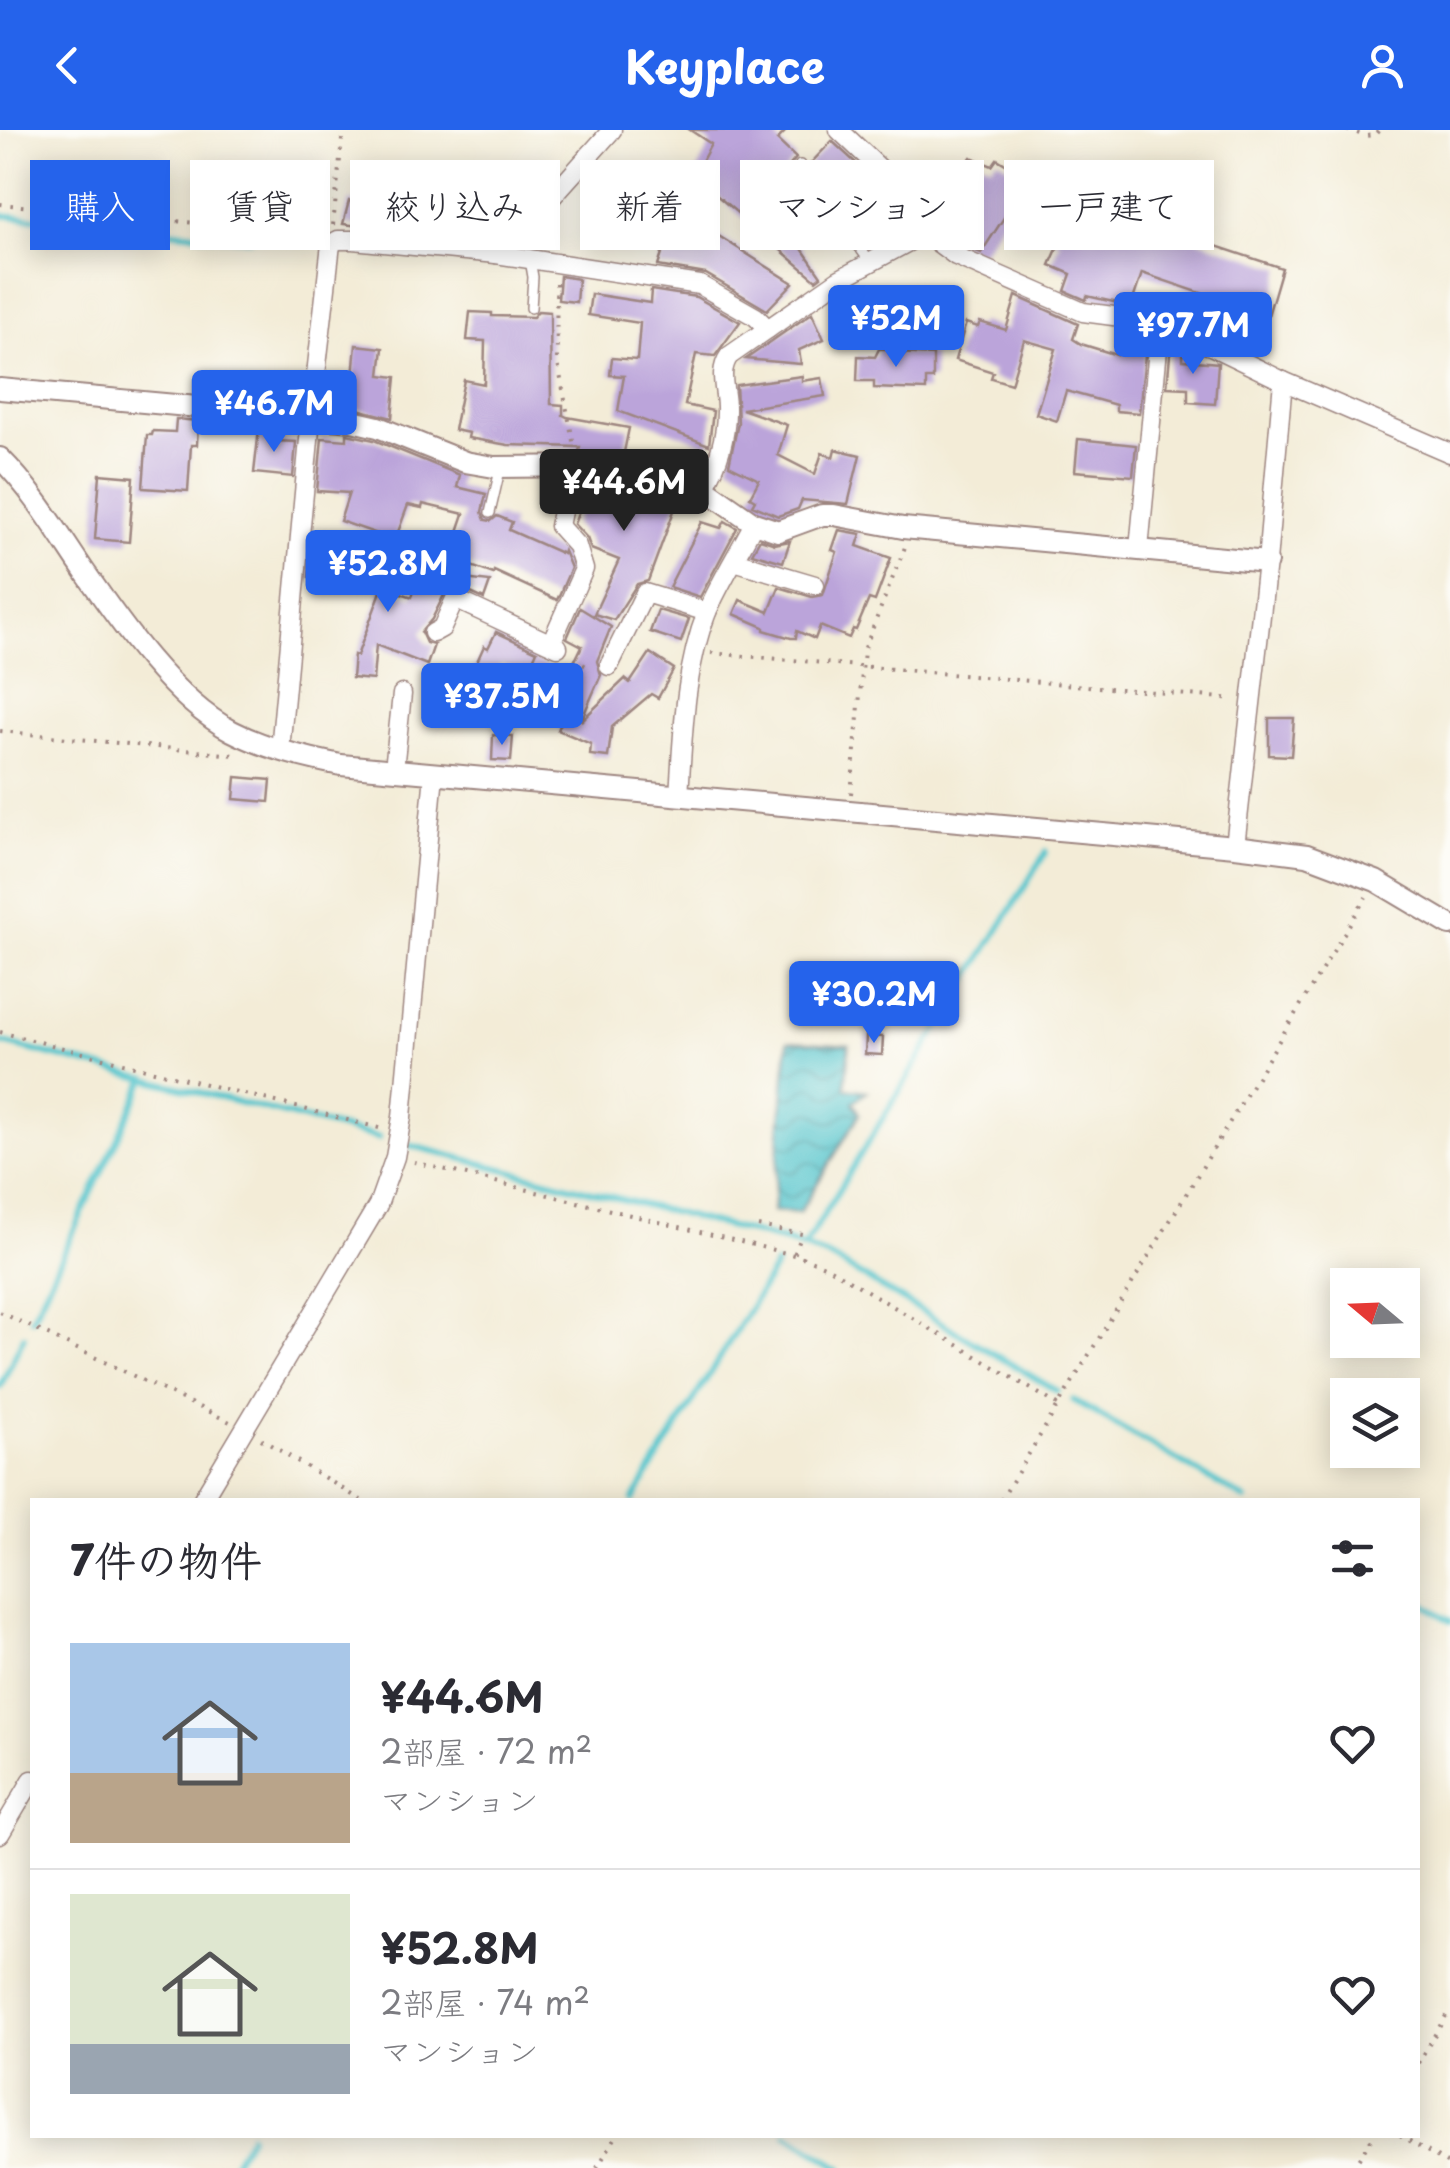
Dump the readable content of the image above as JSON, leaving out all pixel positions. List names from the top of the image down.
{
  "north": "left",
  "page": {
    "header": "Keyplace",
    "chip": [
      "購入",
      "賃貸",
      "絞り込み",
      "新着",
      "マンション",
      "一戸建て"
    ],
    "price": [
      "¥52M",
      "¥97.7M",
      "¥46.7M",
      "¥44.6M",
      "¥52.8M",
      "¥37.5M",
      "¥30.2M"
    ],
    "heading": "7件の物件",
    "list": [
      {
        "name": "¥44.6M",
        "note": "2部屋 · 72 m² · マンション"
      },
      {
        "name": "¥52.8M",
        "note": "2部屋 · 74 m² · マンション"
      }
    ]
  }
}
